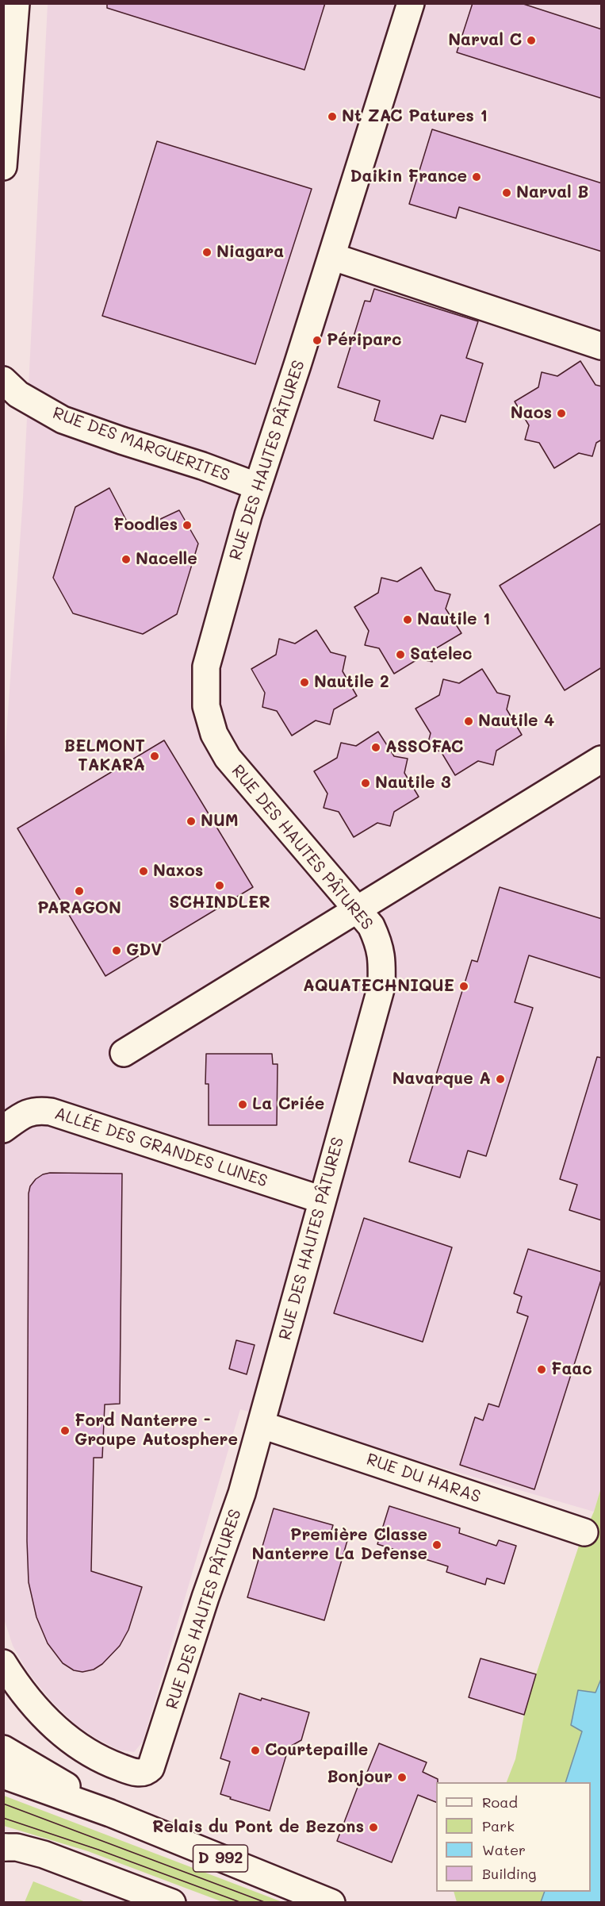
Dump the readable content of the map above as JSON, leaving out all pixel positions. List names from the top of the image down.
{
  "streets": {
    "street": [
      "RUE DES MARGUERITES",
      "RUE DES HAUTES PÂTURES",
      "ALLÉE DES GRANDES LUNES",
      "RUE DU HARAS",
      "D 992"
    ]
  },
  "crossings": [
    ["RUE DES MARGUERITES", "RUE DES HAUTES PÂTURES"],
    ["RUE DES HAUTES PÂTURES", "ALLÉE DES GRANDES LUNES"],
    ["RUE DES HAUTES PÂTURES", "RUE DU HARAS"]
  ],
  "places": [
    "Narval C",
    "Nt ZAC Patures 1",
    "Daikin France",
    "Narval B",
    "Niagara",
    "Périparc",
    "Naos",
    "Foodles",
    "Nacelle",
    "Nautile 1",
    "Satelec",
    "Nautile 2",
    "Nautile 4",
    "ASSOFAC",
    "BELMONT TAKARA",
    "Nautile 3",
    "NUM",
    "Naxos",
    "SCHINDLER",
    "PARAGON",
    "GDV",
    "AQUATECHNIQUE",
    "Navarque A",
    "La Criée",
    "Faac",
    "Ford Nanterre - Groupe Autosphere",
    "Première Classe Nanterre La Defense",
    "Courtepaille",
    "Bonjour",
    "Relais du Pont de Bezons"
  ],
  "legend": [
    "Road",
    "Park",
    "Water",
    "Building"
  ]
}
